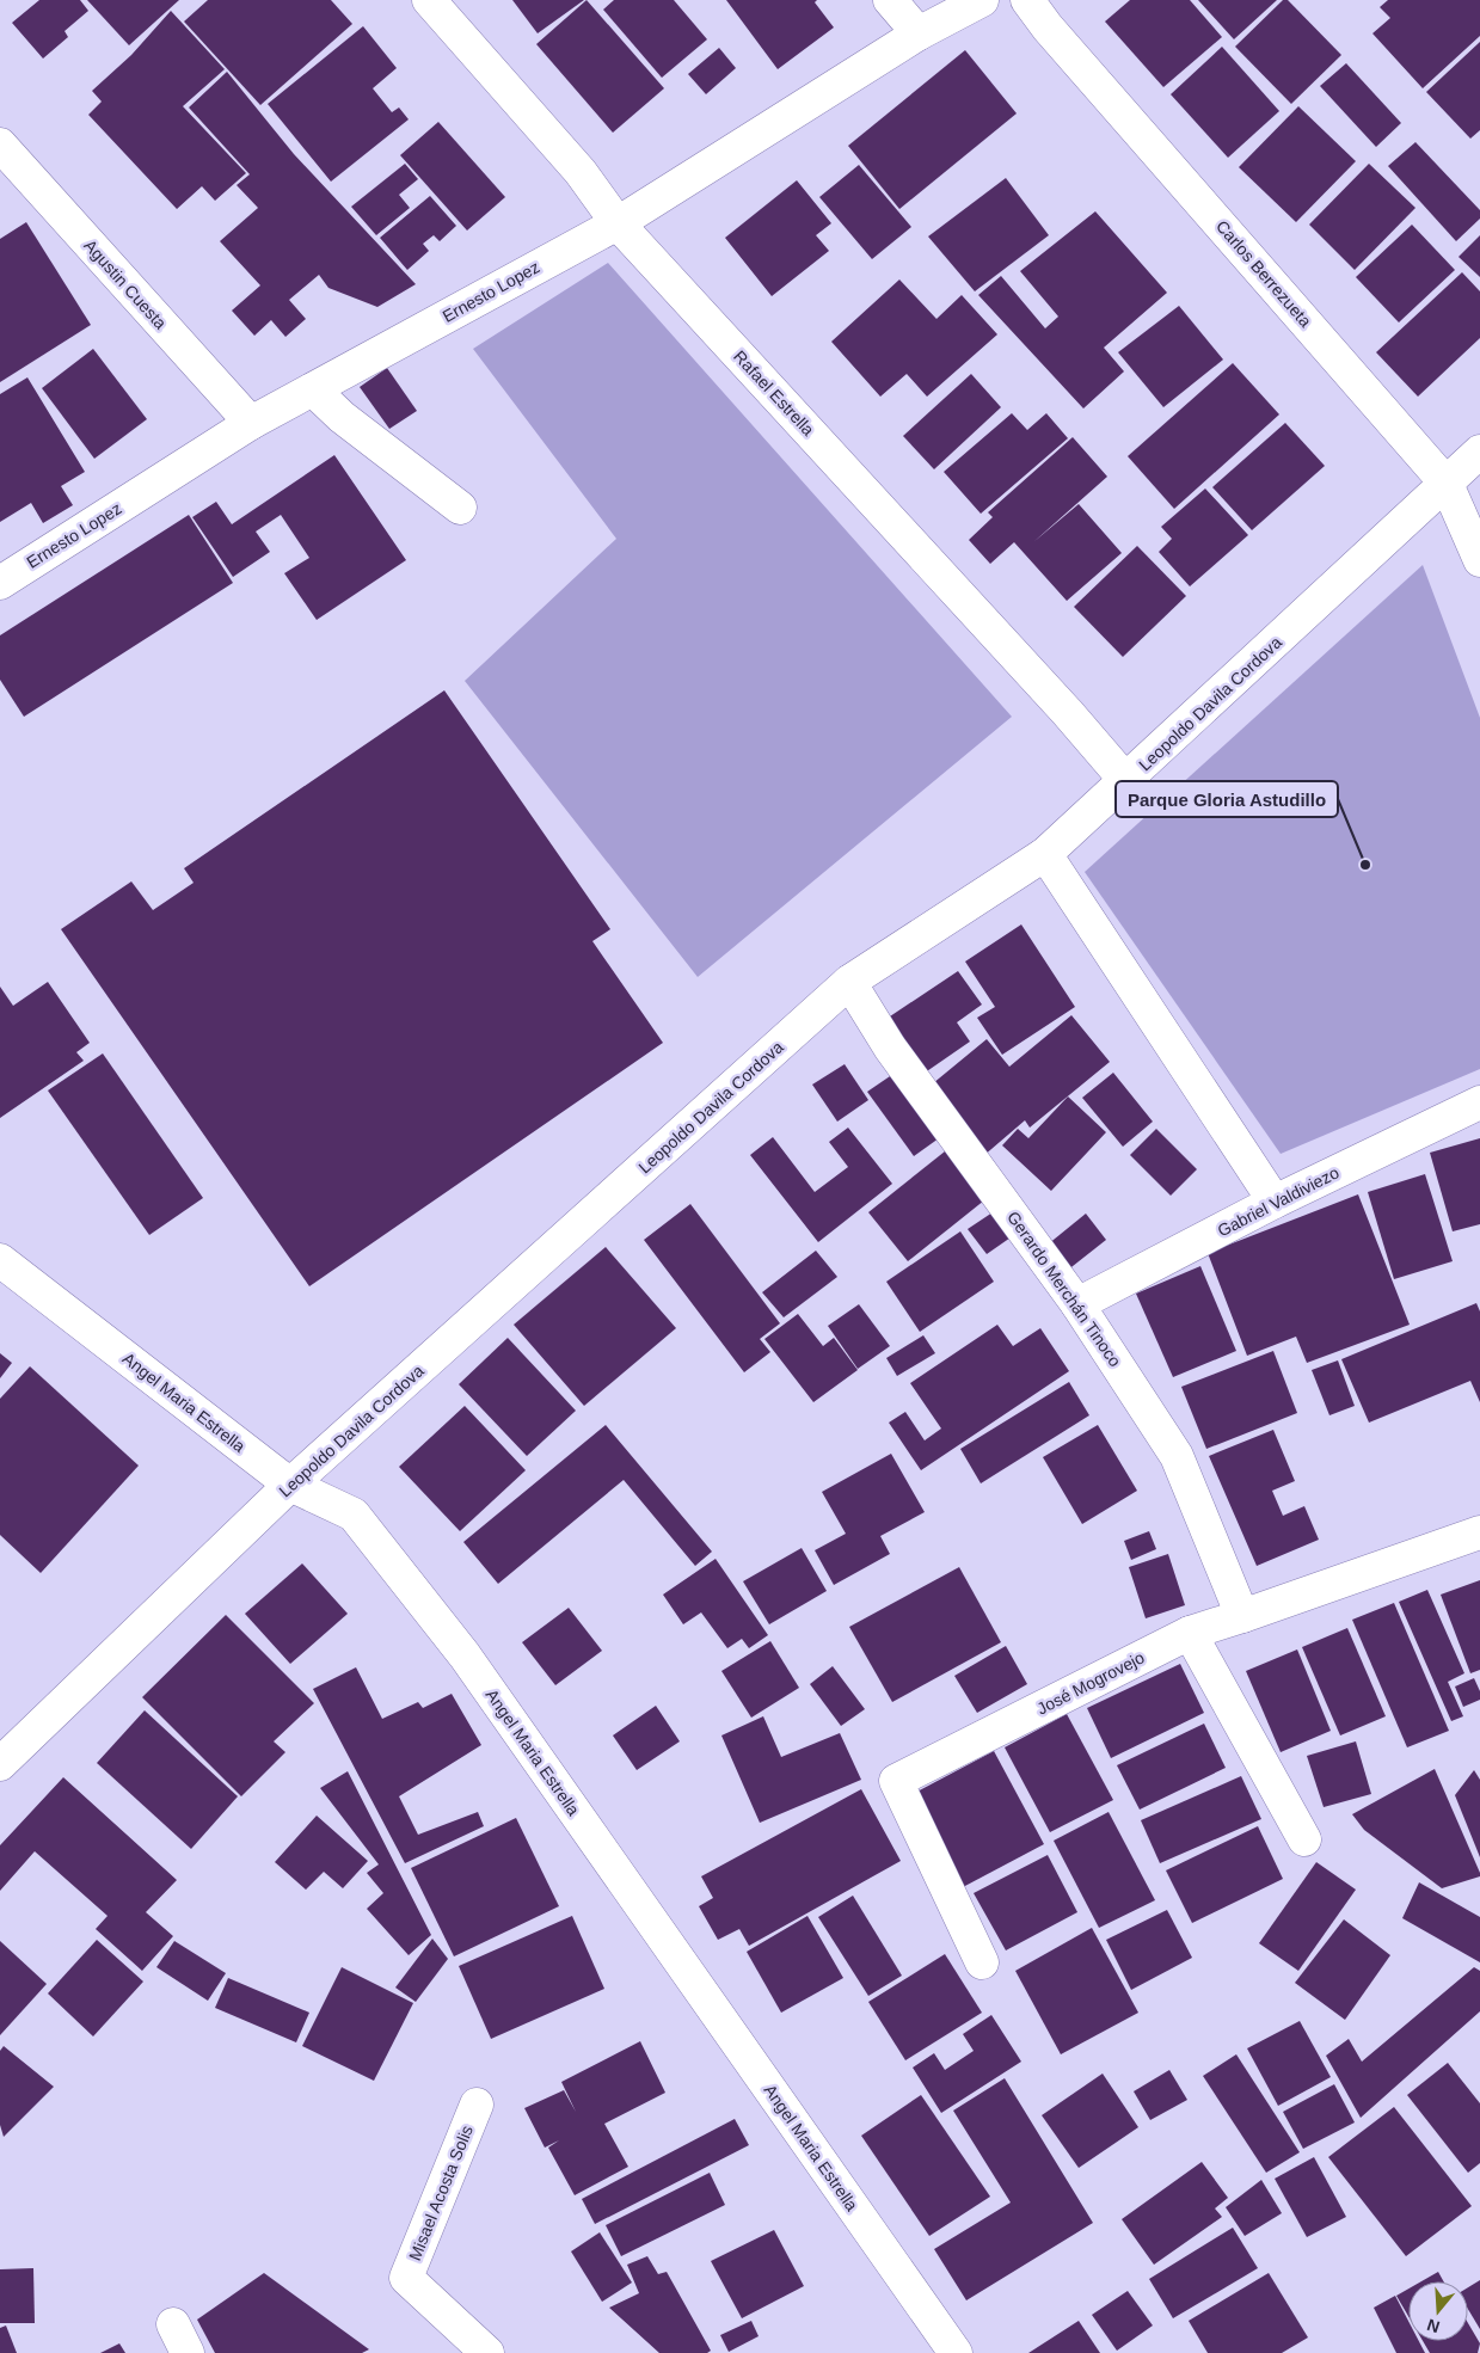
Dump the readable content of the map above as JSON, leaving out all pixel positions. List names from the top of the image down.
{
  "streets": {
    "street": [
      "Carlos Berrezueta",
      "Agustin Cuesta",
      "Ernesto Lopez",
      "Rafael Estrella",
      "Leopoldo Davila Cordova",
      "Gabriel Valdiviezo",
      "Gerardo Merchán Tinoco",
      "Angel Maria Estrella",
      "José Mogrovejo",
      "Misael Acosta Solis"
    ]
  },
  "crossings": [
    ["Carlos Berrezueta", "Leopoldo Davila Cordova"],
    ["Agustin Cuesta", "Ernesto Lopez"],
    ["Ernesto Lopez", "Rafael Estrella"],
    ["Rafael Estrella", "Leopoldo Davila Cordova"],
    ["Leopoldo Davila Cordova", "Gerardo Merchán Tinoco"],
    ["Leopoldo Davila Cordova", "Angel Maria Estrella"],
    ["Gabriel Valdiviezo", "Gerardo Merchán Tinoco"],
    ["Gerardo Merchán Tinoco", "José Mogrovejo"]
  ],
  "places": ["Parque Gloria Astudillo"],
  "north": "bottom"
}
